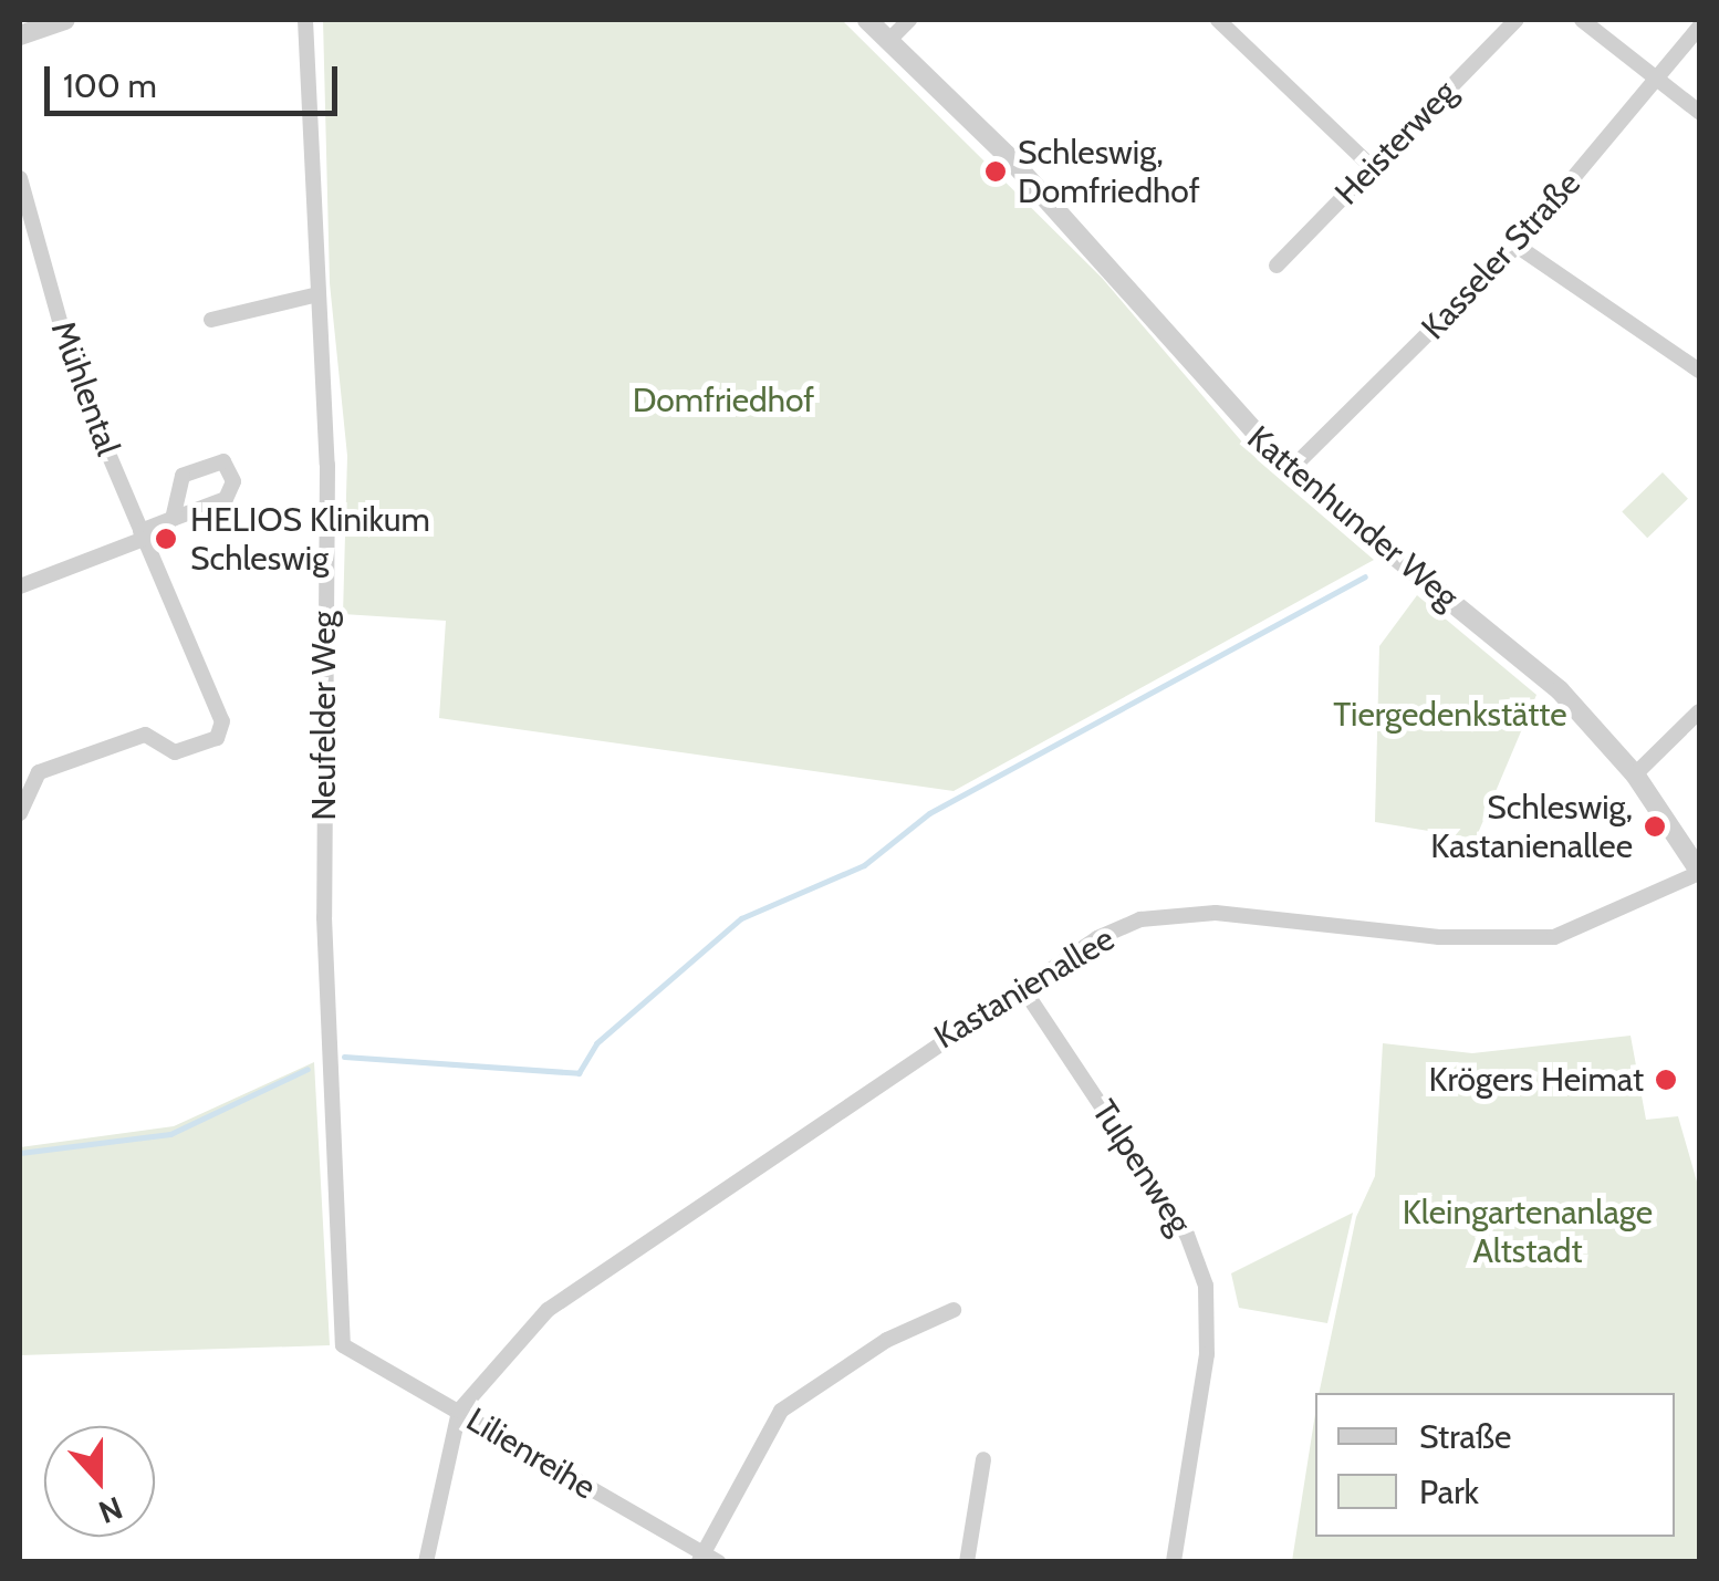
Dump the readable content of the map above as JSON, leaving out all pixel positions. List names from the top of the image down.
{
  "streets": {
    "street": [
      "Heisterweg",
      "Kasseler Straße",
      "Mühlental",
      "Kattenhunder Weg",
      "Neufelder Weg",
      "Kastanienallee",
      "Tulpenweg",
      "Lilienreihe"
    ]
  },
  "crossings": [
    ["Kasseler Straße", "Kattenhunder Weg"],
    ["Kattenhunder Weg", "Kastanienallee"],
    ["Neufelder Weg", "Lilienreihe"],
    ["Kastanienallee", "Tulpenweg"],
    ["Kastanienallee", "Lilienreihe"]
  ],
  "parks": ["Domfriedhof", "Tiergedenkstätte", "Kleingartenanlage Altstadt"],
  "places": [
    "Schleswig, Domfriedhof",
    "HELIOS Klinikum Schleswig",
    "Schleswig, Kastanienallee",
    "Krögers Heimat"
  ],
  "legend": ["Straße", "Park"],
  "scale_bar": "100 m",
  "north": "bottom"
}
